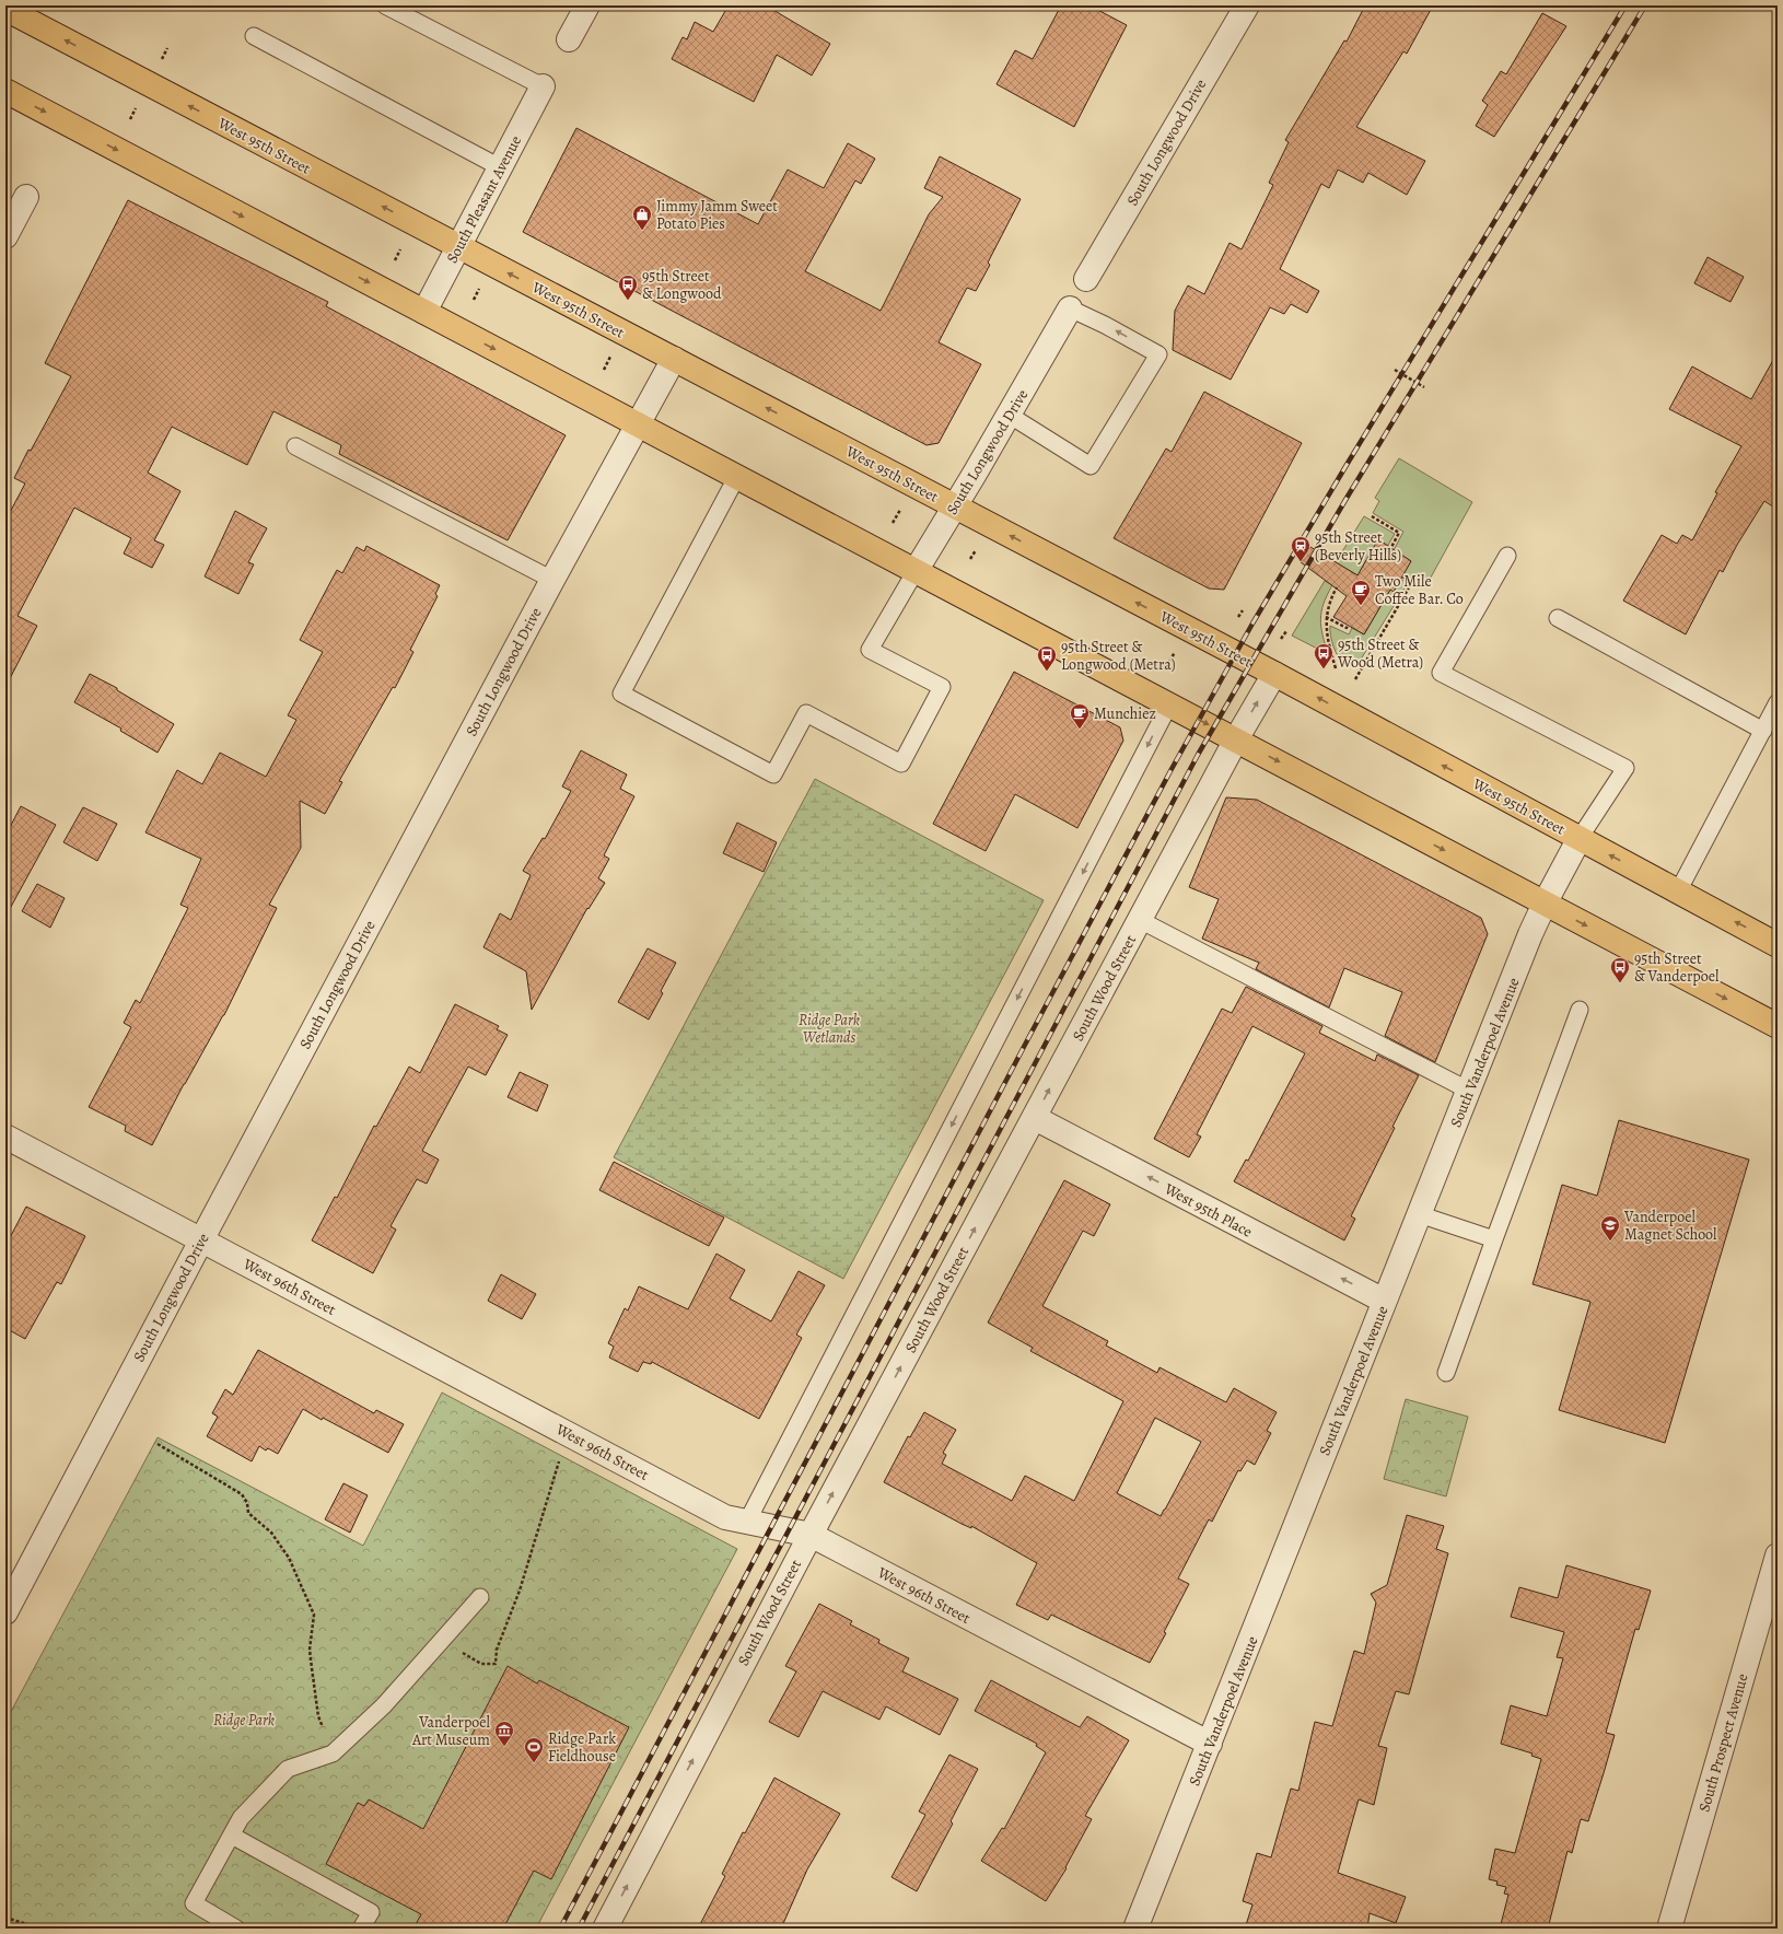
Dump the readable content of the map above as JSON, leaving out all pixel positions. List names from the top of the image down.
{
  "streets": {
    "main road": ["West 95th Street"],
    "street": [
      "South Longwood Drive",
      "South Pleasant Avenue",
      "South Wood Street",
      "South Vanderpoel Avenue",
      "West 95th Place",
      "West 96th Street",
      "South Prospect Avenue"
    ]
  },
  "crossings": [
    ["South Longwood Drive", "West 95th Street"],
    ["South Longwood Drive", "West 96th Street"],
    ["West 95th Street", "South Pleasant Avenue"],
    ["West 95th Street", "South Wood Street"],
    ["West 95th Street", "South Vanderpoel Avenue"],
    ["South Wood Street", "West 95th Place"],
    ["South Wood Street", "West 96th Street"],
    ["South Vanderpoel Avenue", "West 95th Place"],
    ["South Vanderpoel Avenue", "West 96th Street"]
  ],
  "one_way": ["South Wood Street", "West 95th Place"],
  "parks": ["Ridge Park Wetlands", "Ridge Park"],
  "places": {
    "shop": ["Jimmy Jamm Sweet Potato Pies"],
    "bus stop": [
      "95th Street & Longwood",
      "95th Street & Wood (Metra)",
      "95th Street & Longwood (Metra)",
      "95th Street & Vanderpoel"
    ],
    "station": ["95th Street (Beverly Hills)"],
    "cafe": ["Two Mile Coffee Bar. Co", "Munchiez"],
    "school or university": ["Vanderpoel Magnet School"],
    "museum": ["Vanderpoel Art Museum"],
    "sports": ["Ridge Park Fieldhouse"]
  }
}
